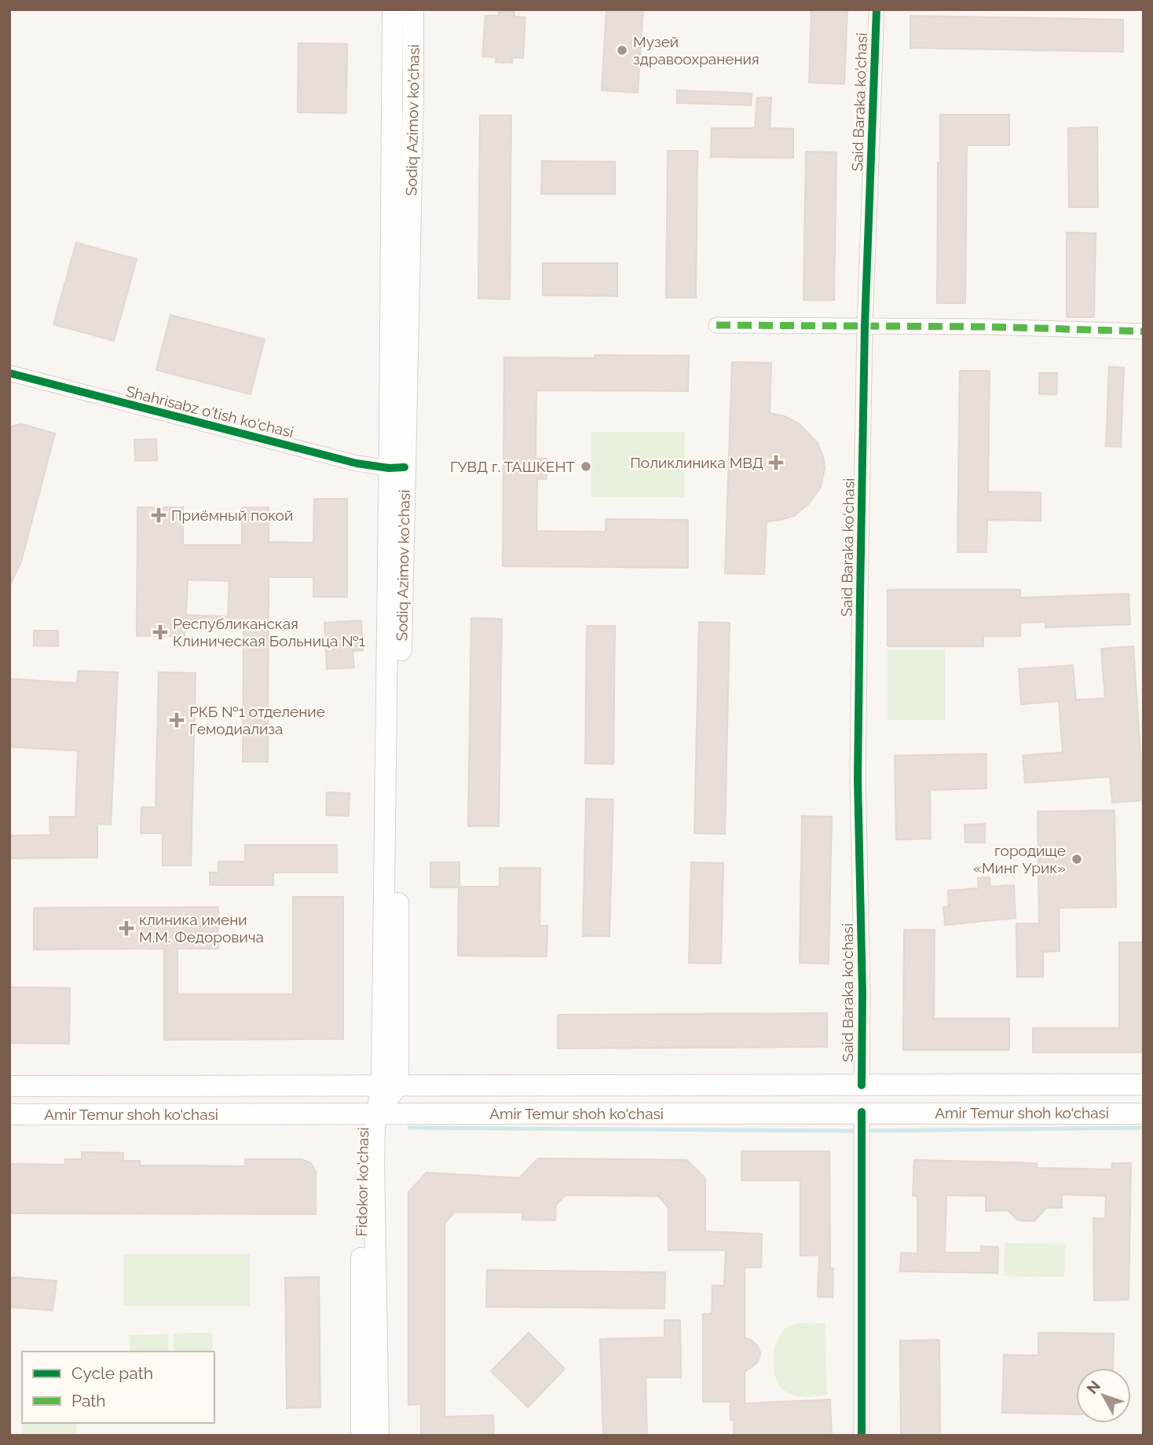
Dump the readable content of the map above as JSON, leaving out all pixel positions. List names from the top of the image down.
{
  "streets": {
    "main road": [
      "Said Baraka ko'chasi",
      "Sodiq Azimov ko'chasi",
      "Amir Temur shoh ko'chasi",
      "Fidokor ko'chasi"
    ],
    "street": ["Shahrisabz o'tish ko'chasi"]
  },
  "crossings": [
    ["Said Baraka ko'chasi", "Amir Temur shoh ko'chasi"],
    ["Sodiq Azimov ko'chasi", "Shahrisabz o'tish ko'chasi"],
    ["Sodiq Azimov ko'chasi", "Amir Temur shoh ko'chasi"],
    ["Sodiq Azimov ko'chasi", "Fidokor ko'chasi"],
    ["Amir Temur shoh ko'chasi", "Fidokor ko'chasi"]
  ],
  "places": {
    "other": ["Музей здравоохранения", "ГУВД г. ТАШКЕНТ", "городище «Минг Урик»"],
    "health": [
      "Поликлиника МВД",
      "Приёмный покой",
      "Республиканская Клиническая Больница №1",
      "РКБ №1 отделение Гемодиализа",
      "клиника имени М.М. Федоровича"
    ]
  },
  "legend": ["Cycle path", "Path"],
  "north": "top left"
}
